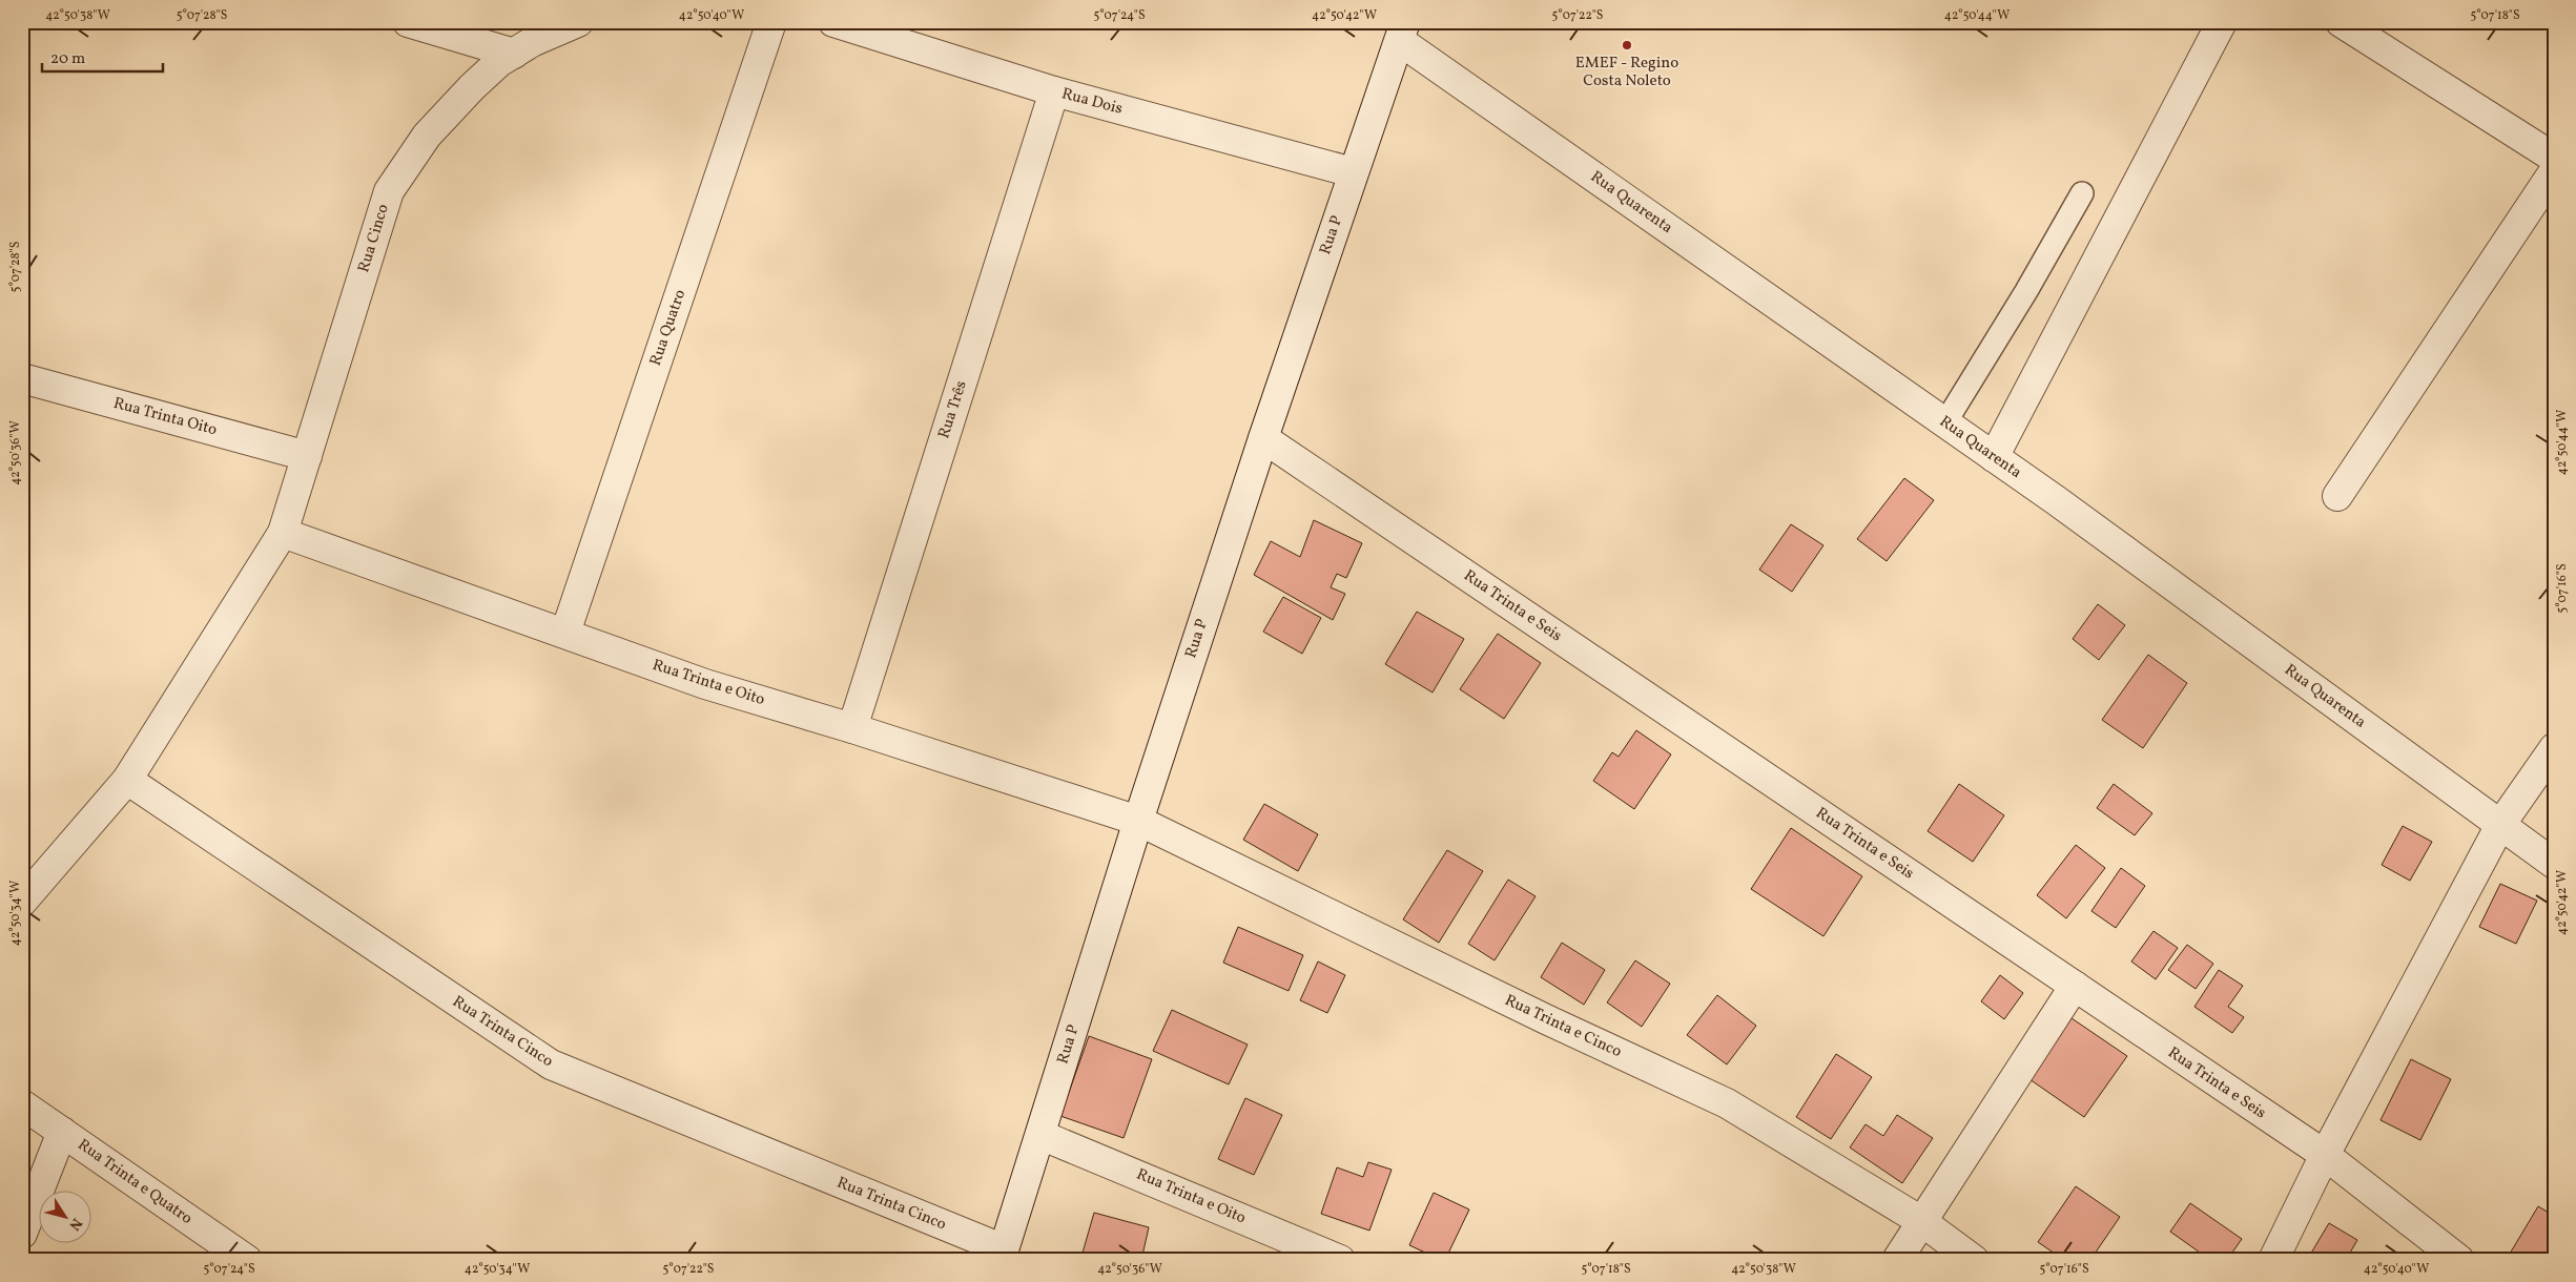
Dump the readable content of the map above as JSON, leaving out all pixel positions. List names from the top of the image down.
{
  "streets": {
    "street": [
      "Rua Dois",
      "Rua Quarenta",
      "Rua P",
      "Rua Cinco",
      "Rua Quatro",
      "Rua Três",
      "Rua Trinta Oito",
      "Rua Trinta e Seis",
      "Rua Trinta e Oito",
      "Rua Trinta e Cinco",
      "Rua Trinta Cinco",
      "Rua Trinta e Quatro"
    ]
  },
  "crossings": [
    ["Rua Dois", "Rua P"],
    ["Rua Dois", "Rua Três"],
    ["Rua Quarenta", "Rua P"],
    ["Rua P", "Rua Trinta e Seis"],
    ["Rua P", "Rua Trinta e Oito"],
    ["Rua P", "Rua Trinta e Cinco"],
    ["Rua P", "Rua Trinta Cinco"],
    ["Rua Cinco", "Rua Trinta Oito"],
    ["Rua Cinco", "Rua Trinta e Oito"],
    ["Rua Cinco", "Rua Trinta Cinco"],
    ["Rua Quatro", "Rua Trinta e Oito"],
    ["Rua Três", "Rua Trinta e Oito"],
    ["Rua Trinta e Oito", "Rua Trinta e Cinco"]
  ],
  "places": ["EMEF - Regino Costa Noleto"],
  "scale_bar": "20 m",
  "north": "bottom right",
  "coordinates": [
    "42°50'38\"W",
    "5°07'28\"S",
    "42°50'40\"W",
    "5°07'24\"S",
    "42°50'42\"W",
    "5°07'22\"S",
    "42°50'44\"W",
    "5°07'18\"S",
    "42°50'36\"W",
    "5°07'16\"S",
    "42°50'34\"W"
  ]
}
